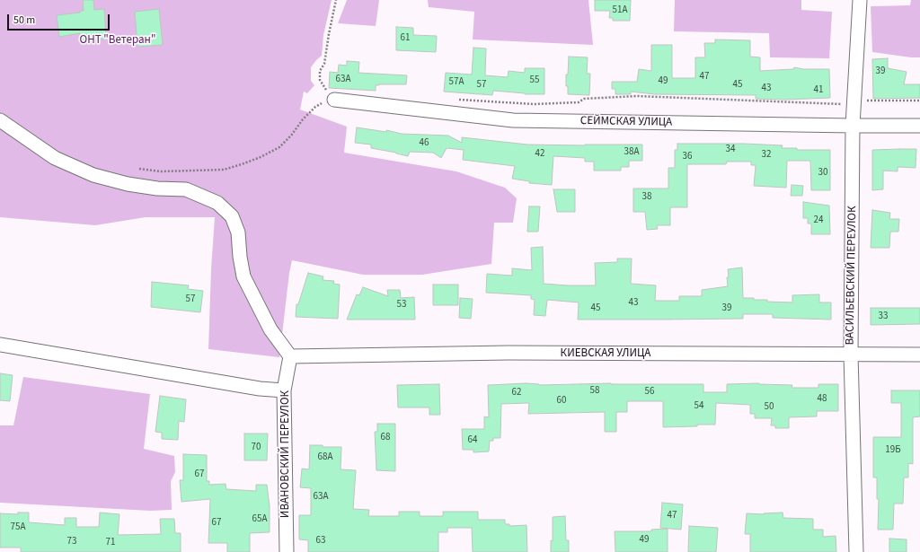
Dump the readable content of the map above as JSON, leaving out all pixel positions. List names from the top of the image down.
{
  "streets": {
    "street": [
      "СЕЙМСКАЯ УЛИЦА",
      "ВАСИЛЬЕВСКИЙ ПЕРЕУЛОК",
      "КИЕВСКАЯ УЛИЦА",
      "ИВАНОВСКИЙ ПЕРЕУЛОК"
    ]
  },
  "crossings": [
    ["СЕЙМСКАЯ УЛИЦА", "ВАСИЛЬЕВСКИЙ ПЕРЕУЛОК"],
    ["ВАСИЛЬЕВСКИЙ ПЕРЕУЛОК", "КИЕВСКАЯ УЛИЦА"],
    ["КИЕВСКАЯ УЛИЦА", "ИВАНОВСКИЙ ПЕРЕУЛОК"]
  ],
  "parks": ["ОНТ \"Ветеран\""],
  "house_numbers": [
    "51А",
    "61",
    "39",
    "47",
    "63А",
    "55",
    "49",
    "57А",
    "57",
    "45",
    "43",
    "41",
    "46",
    "34",
    "38А",
    "42",
    "32",
    "36",
    "30",
    "38",
    "24",
    "57",
    "43",
    "53",
    "45",
    "39",
    "33",
    "58",
    "56",
    "62",
    "48",
    "60",
    "54",
    "50",
    "68",
    "64",
    "70",
    "19Б",
    "68А",
    "67",
    "63А",
    "47",
    "65А",
    "67",
    "75А",
    "49",
    "63",
    "73",
    "71"
  ],
  "scale_bar": "50 m"
}
